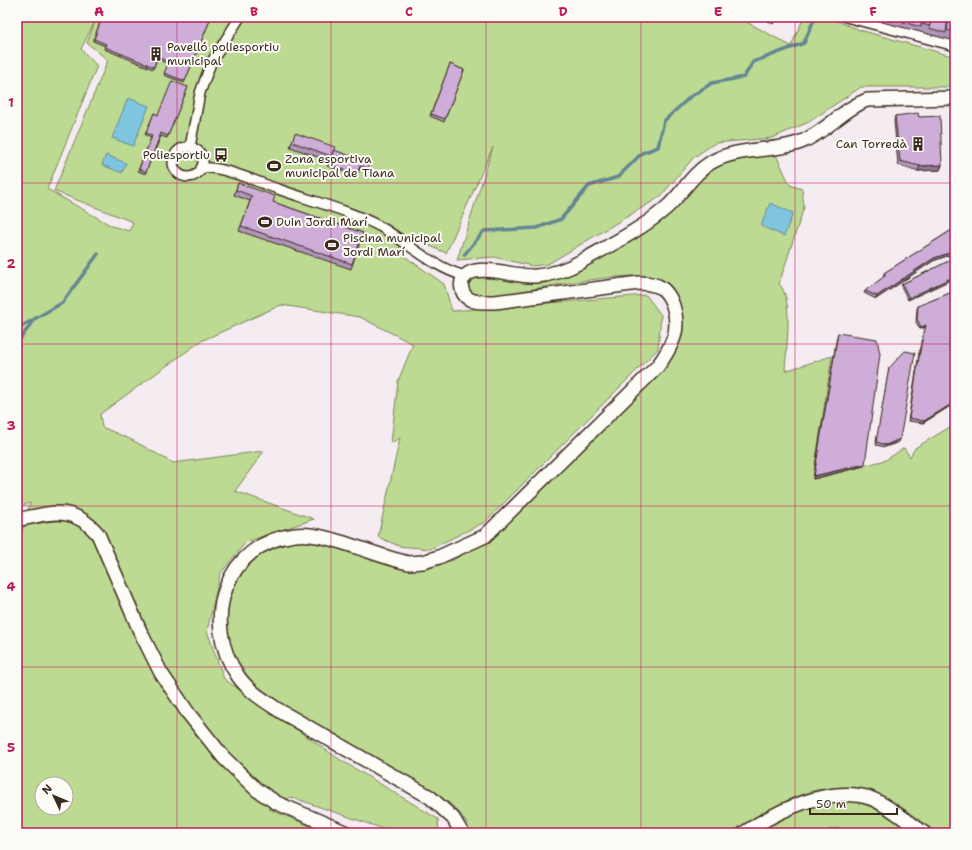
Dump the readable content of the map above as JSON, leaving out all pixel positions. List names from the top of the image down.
{
  "places": {
    "building": ["Pavelló poliesportiu municipal", "Can Torredà"],
    "bus stop": ["Poliesportiu"],
    "sports": ["Zona esportiva municipal de Tiana", "Duin Jordi Marí", "Piscina municipal Jordi Marí"]
  },
  "scale_bar": "50 m",
  "north": "top left",
  "grid": {
    "columns": [
      "A",
      "B",
      "C",
      "D",
      "E",
      "F"
    ],
    "rows": [
      "1",
      "2",
      "3",
      "4",
      "5"
    ]
  }
}
